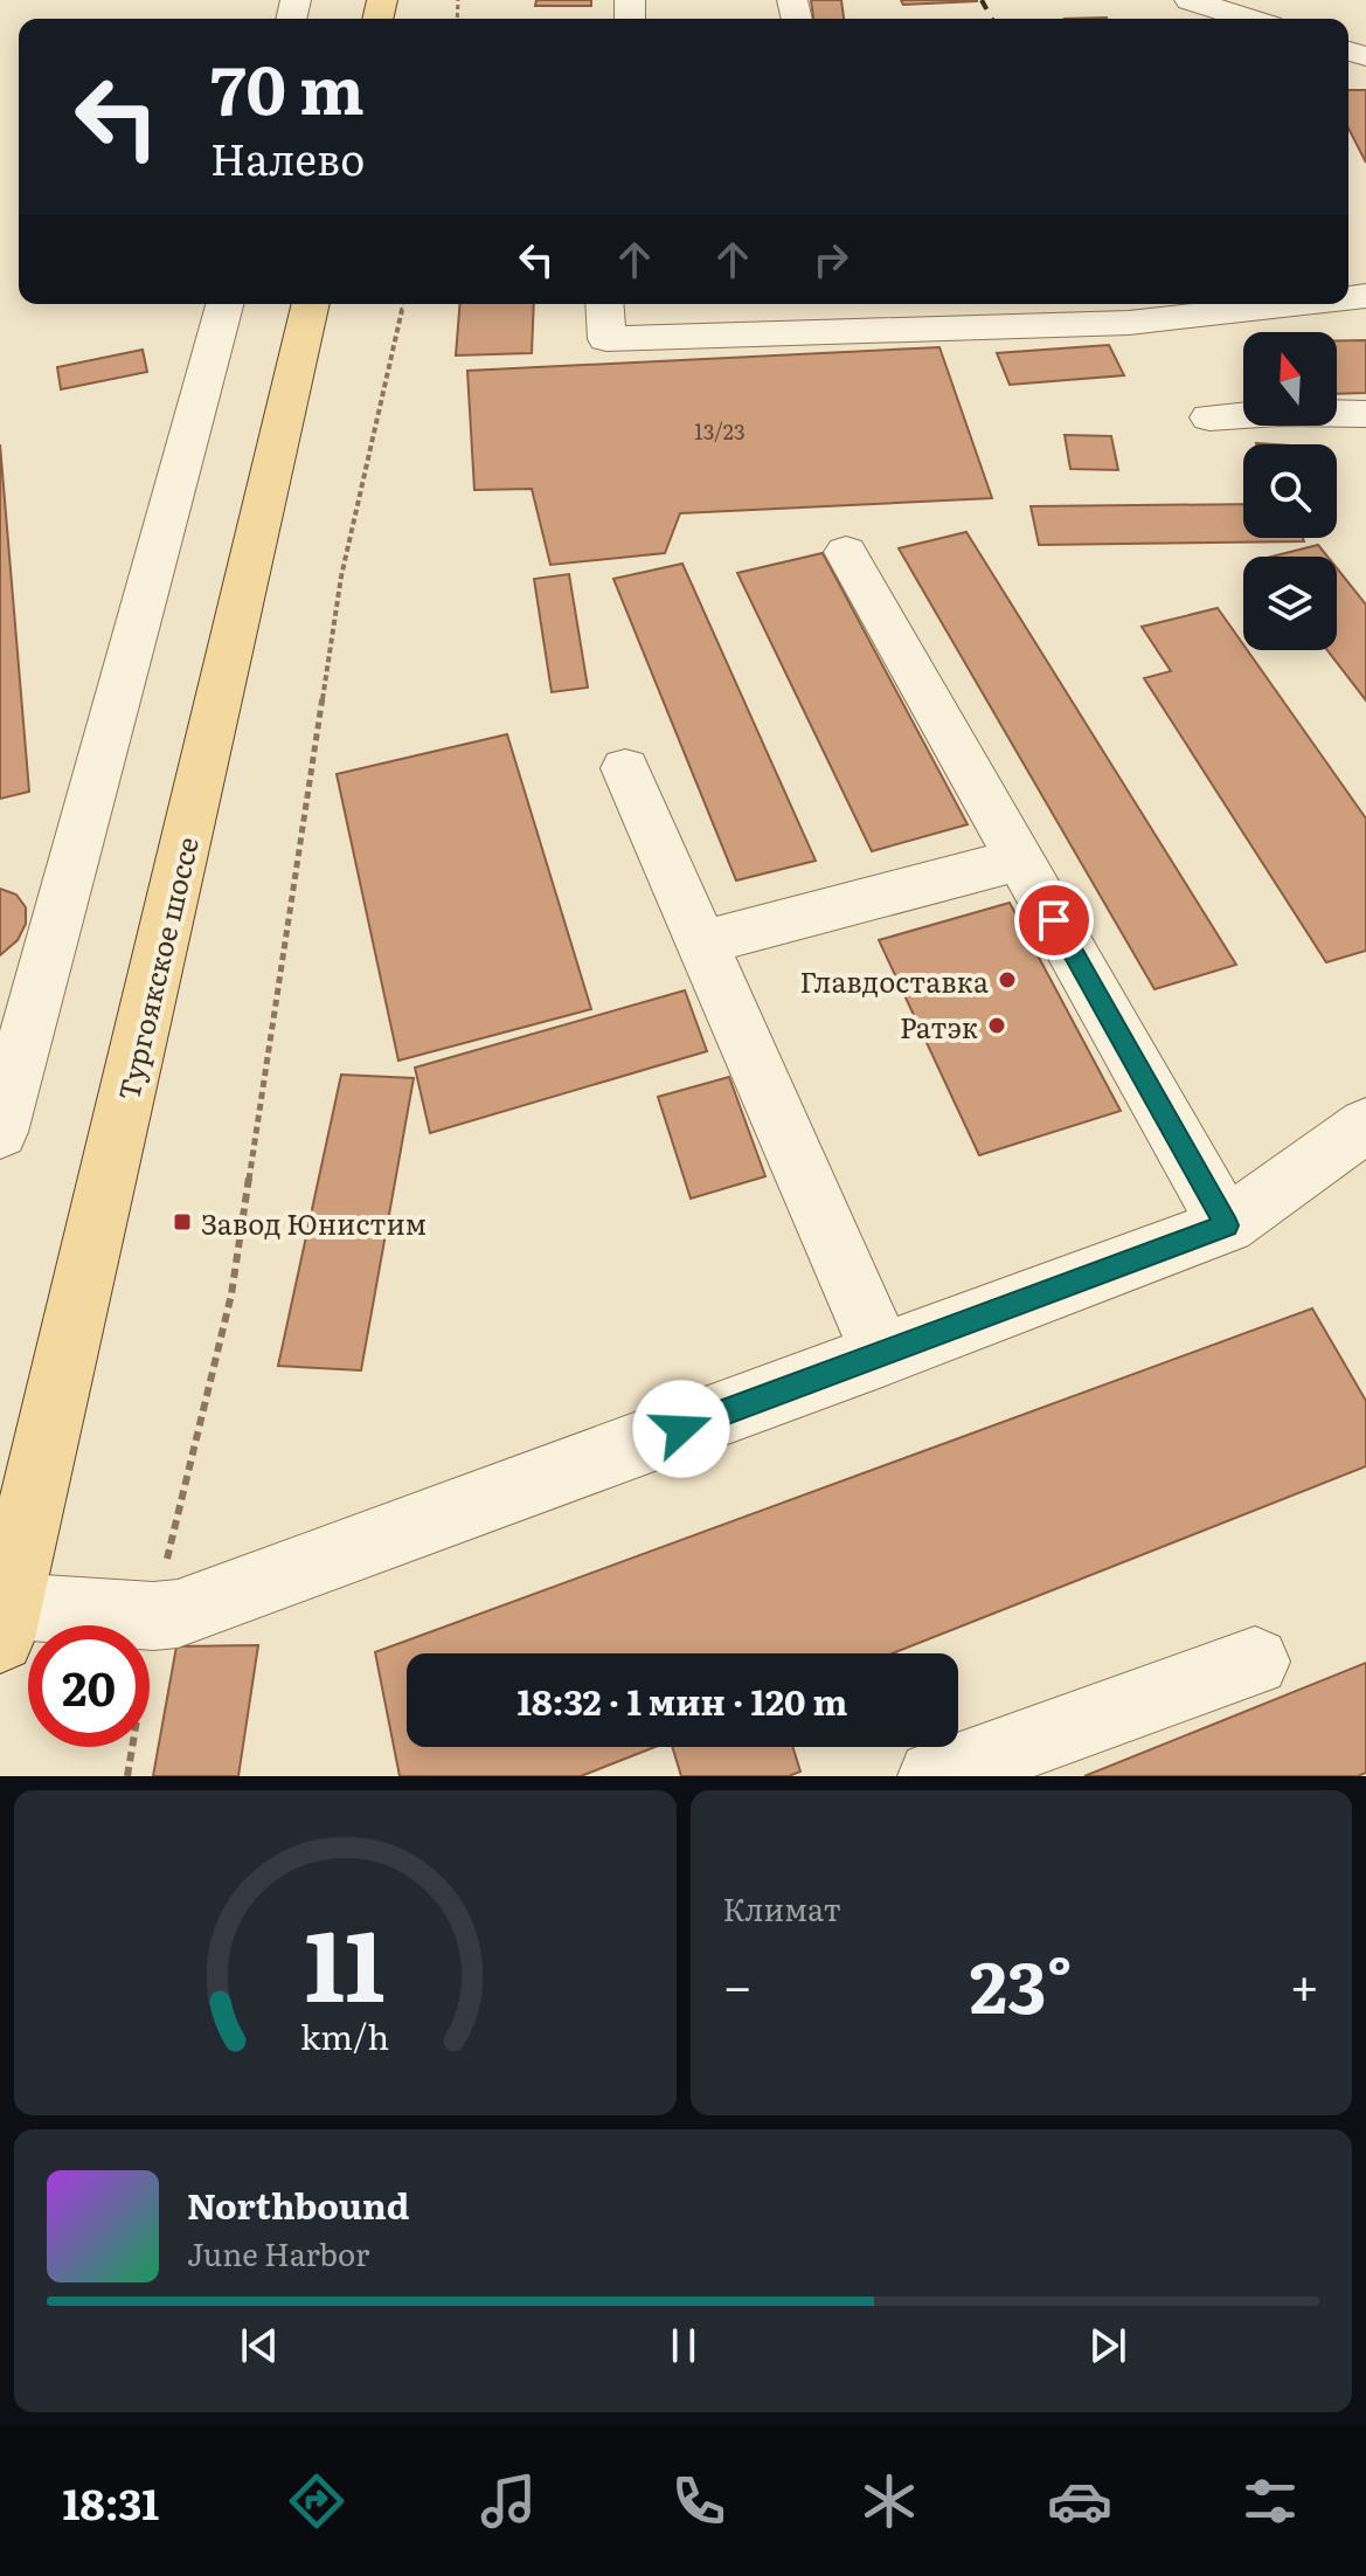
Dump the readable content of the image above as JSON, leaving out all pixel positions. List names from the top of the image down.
{
  "streets": {
    "main road": ["Тургоякское шоссе"]
  },
  "places": {
    "other": ["Главдоставка", "Ратэк"],
    "transit": ["Завод Юнистим"]
  },
  "house_numbers": ["13/23"],
  "north": "top",
  "page": {
    "turn": ["70 m", "Налево"],
    "limit": "20",
    "trip": "18:32 · 1 мин · 120 m",
    "tile": "Климат",
    "heat": ["−", "23°", "+"],
    "song": ["Northbound", "June Harbor"],
    "tabs": "18:31",
    "gauge": ["11", "km/h"]
  }
}
